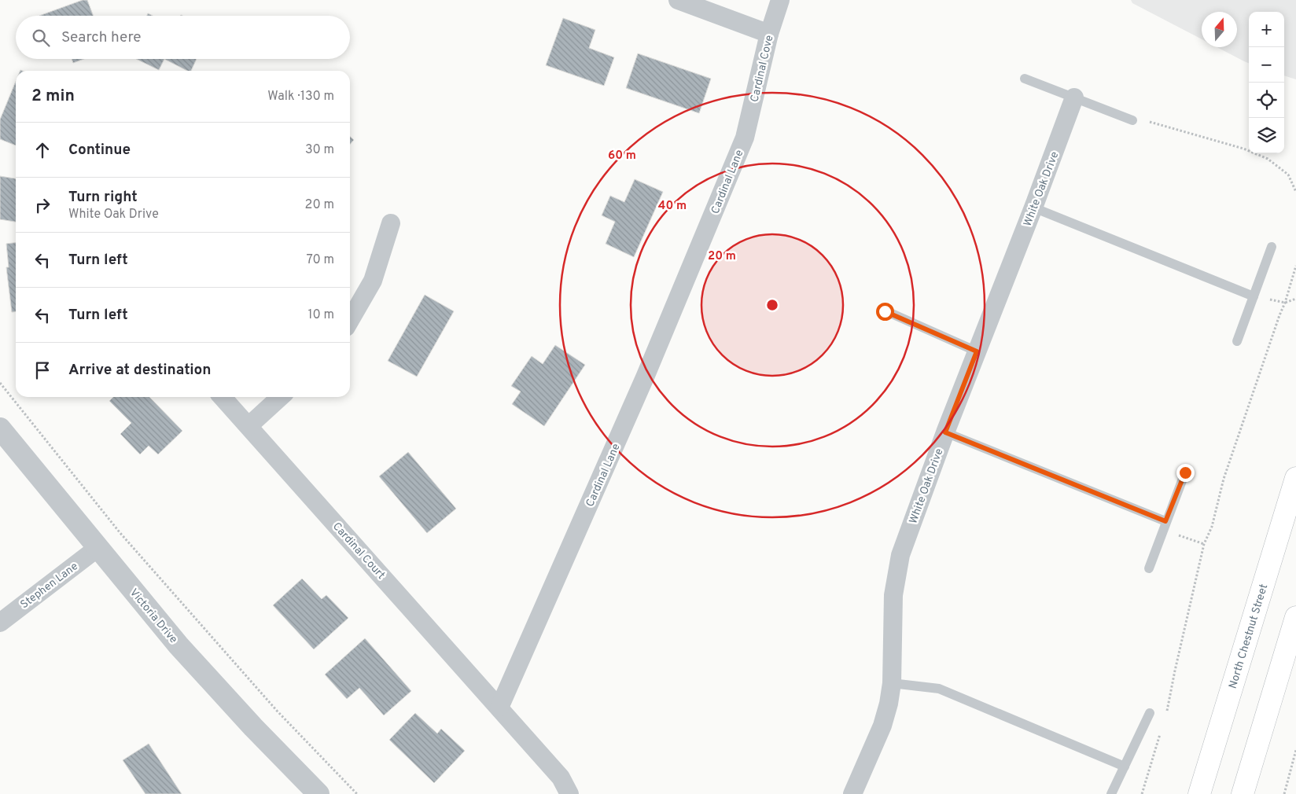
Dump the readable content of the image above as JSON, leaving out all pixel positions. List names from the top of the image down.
{
  "streets": {
    "main road": ["North Chestnut Street"],
    "street": [
      "Cardinal Cove",
      "Cardinal Lane",
      "White Oak Drive",
      "Cardinal Court",
      "Stephen Lane",
      "Victoria Drive"
    ]
  },
  "crossings": [
    ["Cardinal Cove", "Cardinal Lane"],
    ["Cardinal Lane", "Cardinal Court"],
    ["Stephen Lane", "Victoria Drive"]
  ],
  "north": "top",
  "page": {
    "map_buttons": ["+", "−"],
    "search": "Search here",
    "heading": ["2 min", "Walk · 130 m"],
    "list": [
      ["Continue", "30 m"],
      ["Turn right", "White Oak Drive", "20 m"],
      ["Turn left", "70 m"],
      ["Turn left", "10 m"],
      "Arrive at destination"
    ]
  },
  "rings": ["60 m", "40 m", "20 m"]
}
